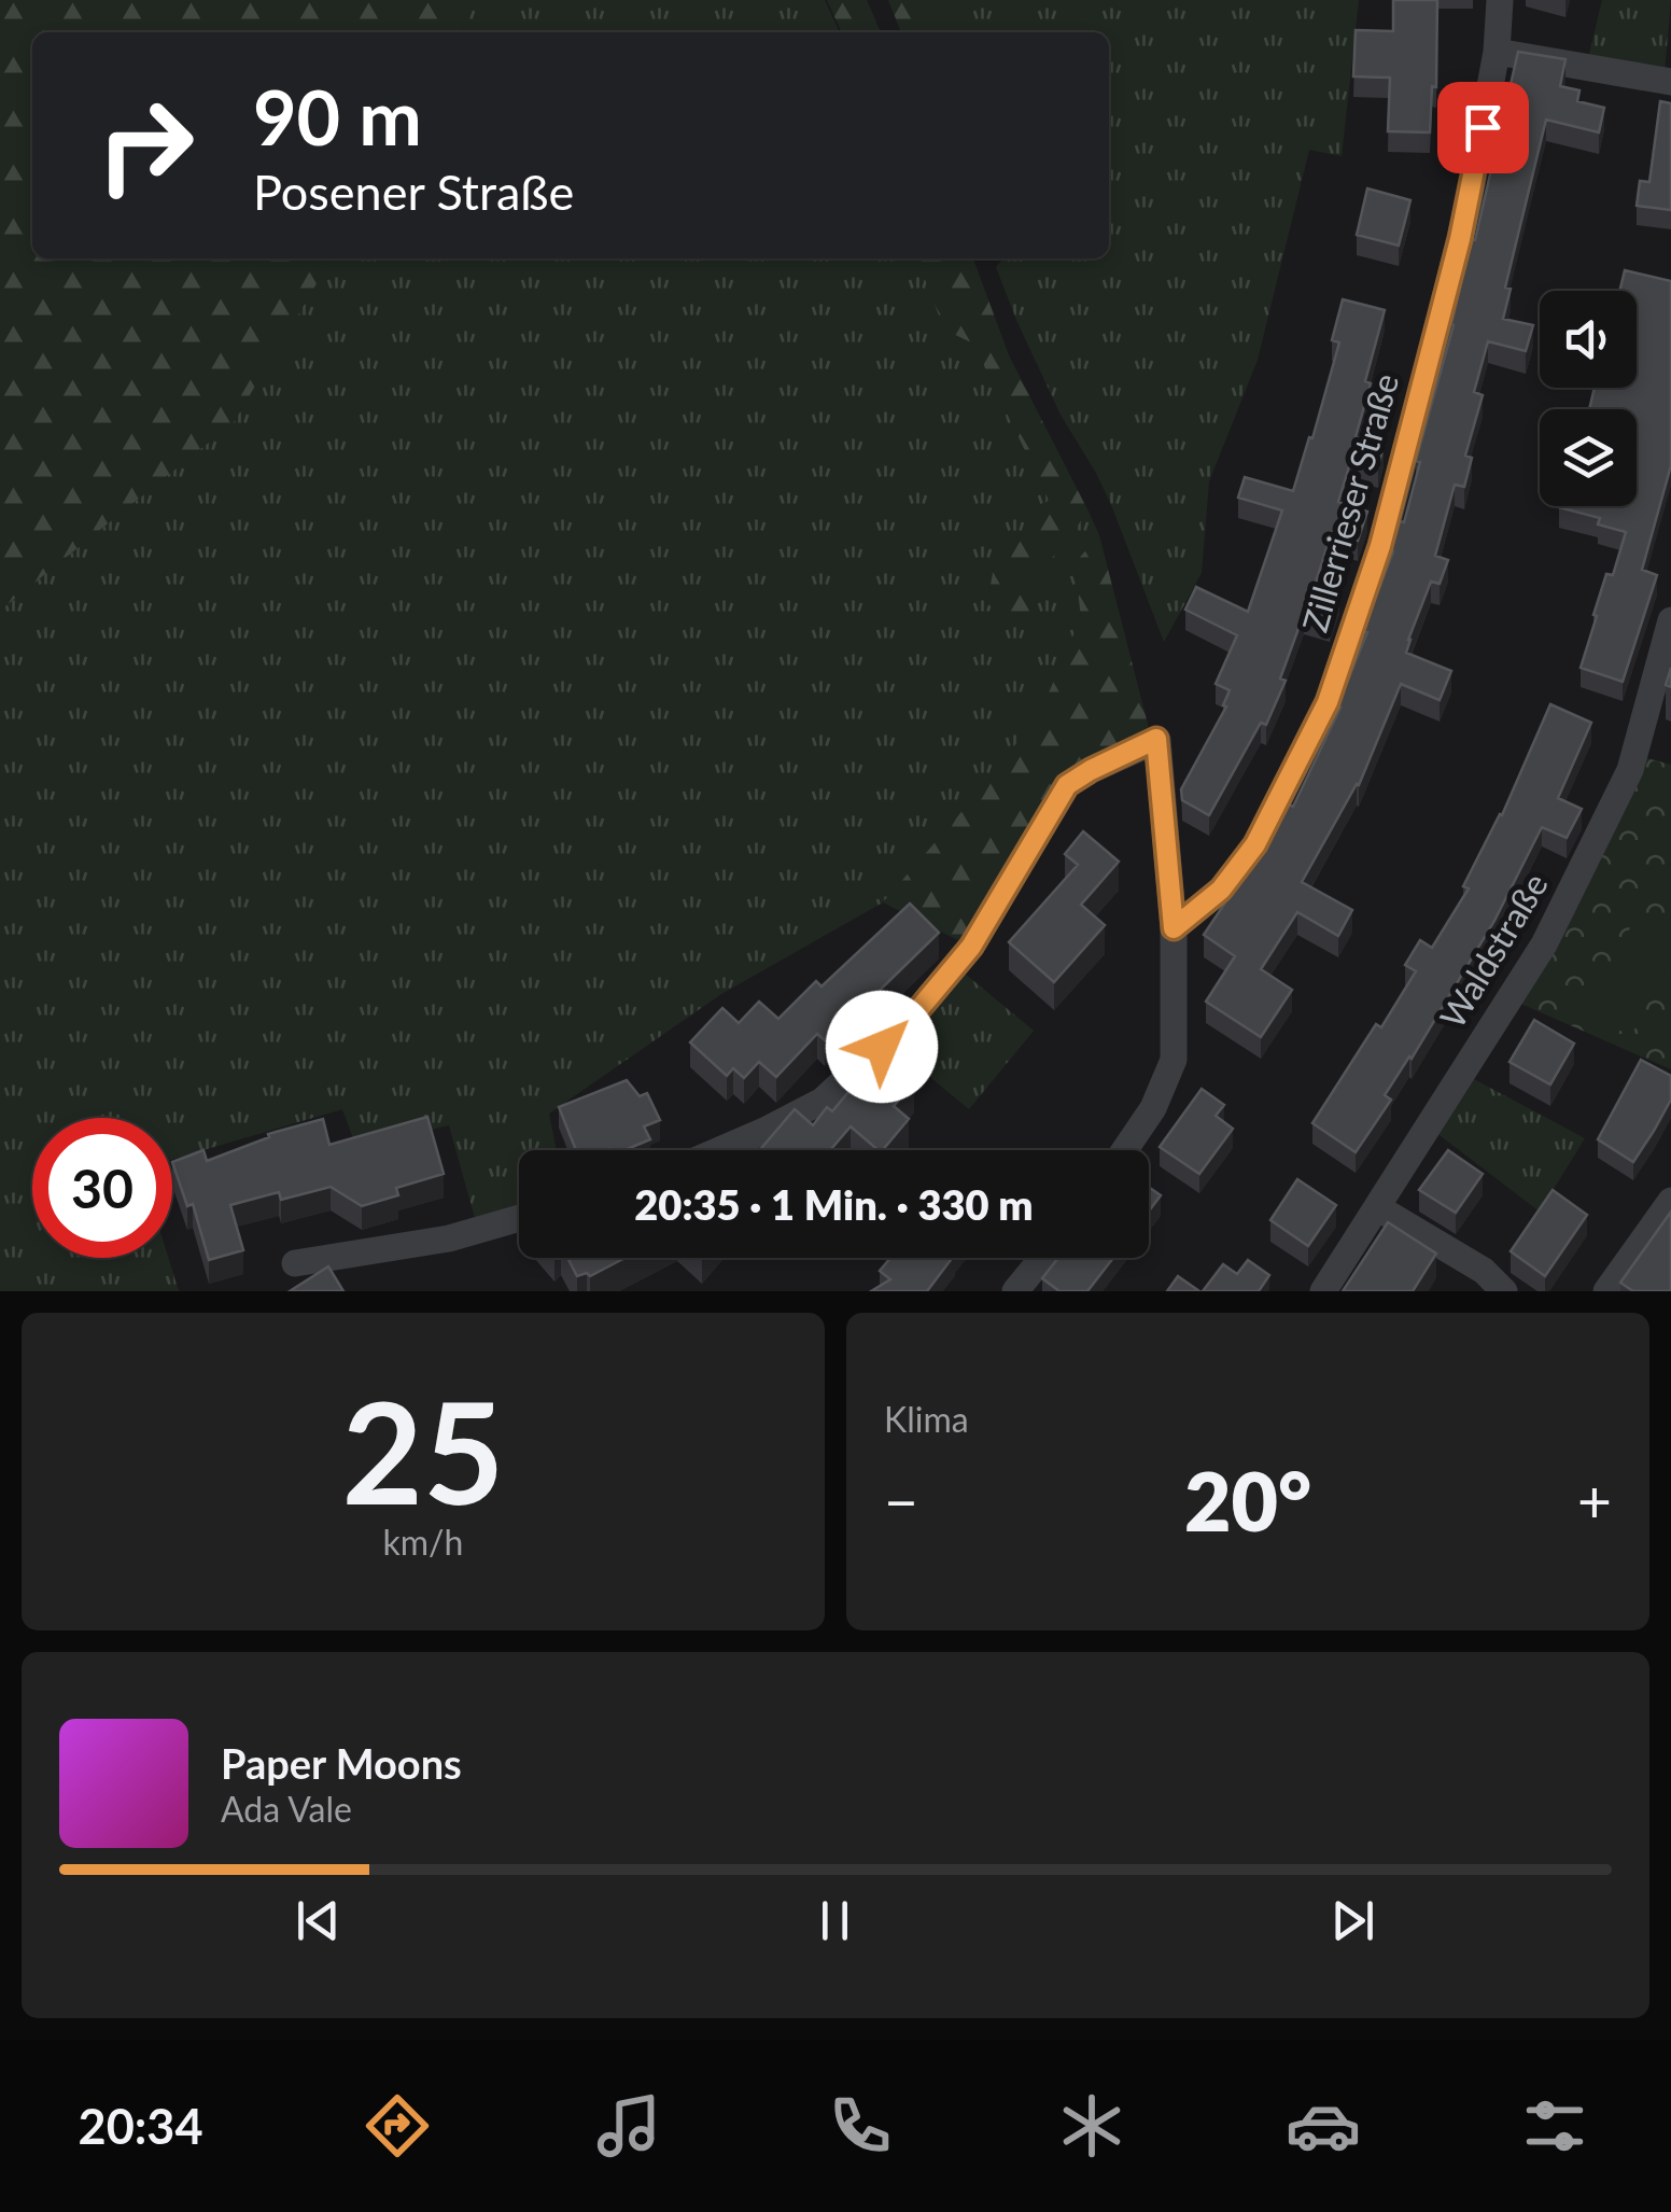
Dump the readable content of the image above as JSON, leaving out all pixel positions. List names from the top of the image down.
{
  "streets": {
    "street": ["Zillerrieser Straße", "Waldstraße"]
  },
  "page": {
    "turn": ["90 m", "Posener Straße"],
    "limit": "30",
    "trip": "20:35 · 1 Min. · 330 m",
    "tile": [
      ["25", "km/h"],
      "Klima"
    ],
    "heat": ["−", "20°", "+"],
    "song": ["Paper Moons", "Ada Vale"],
    "tabs": "20:34"
  }
}
